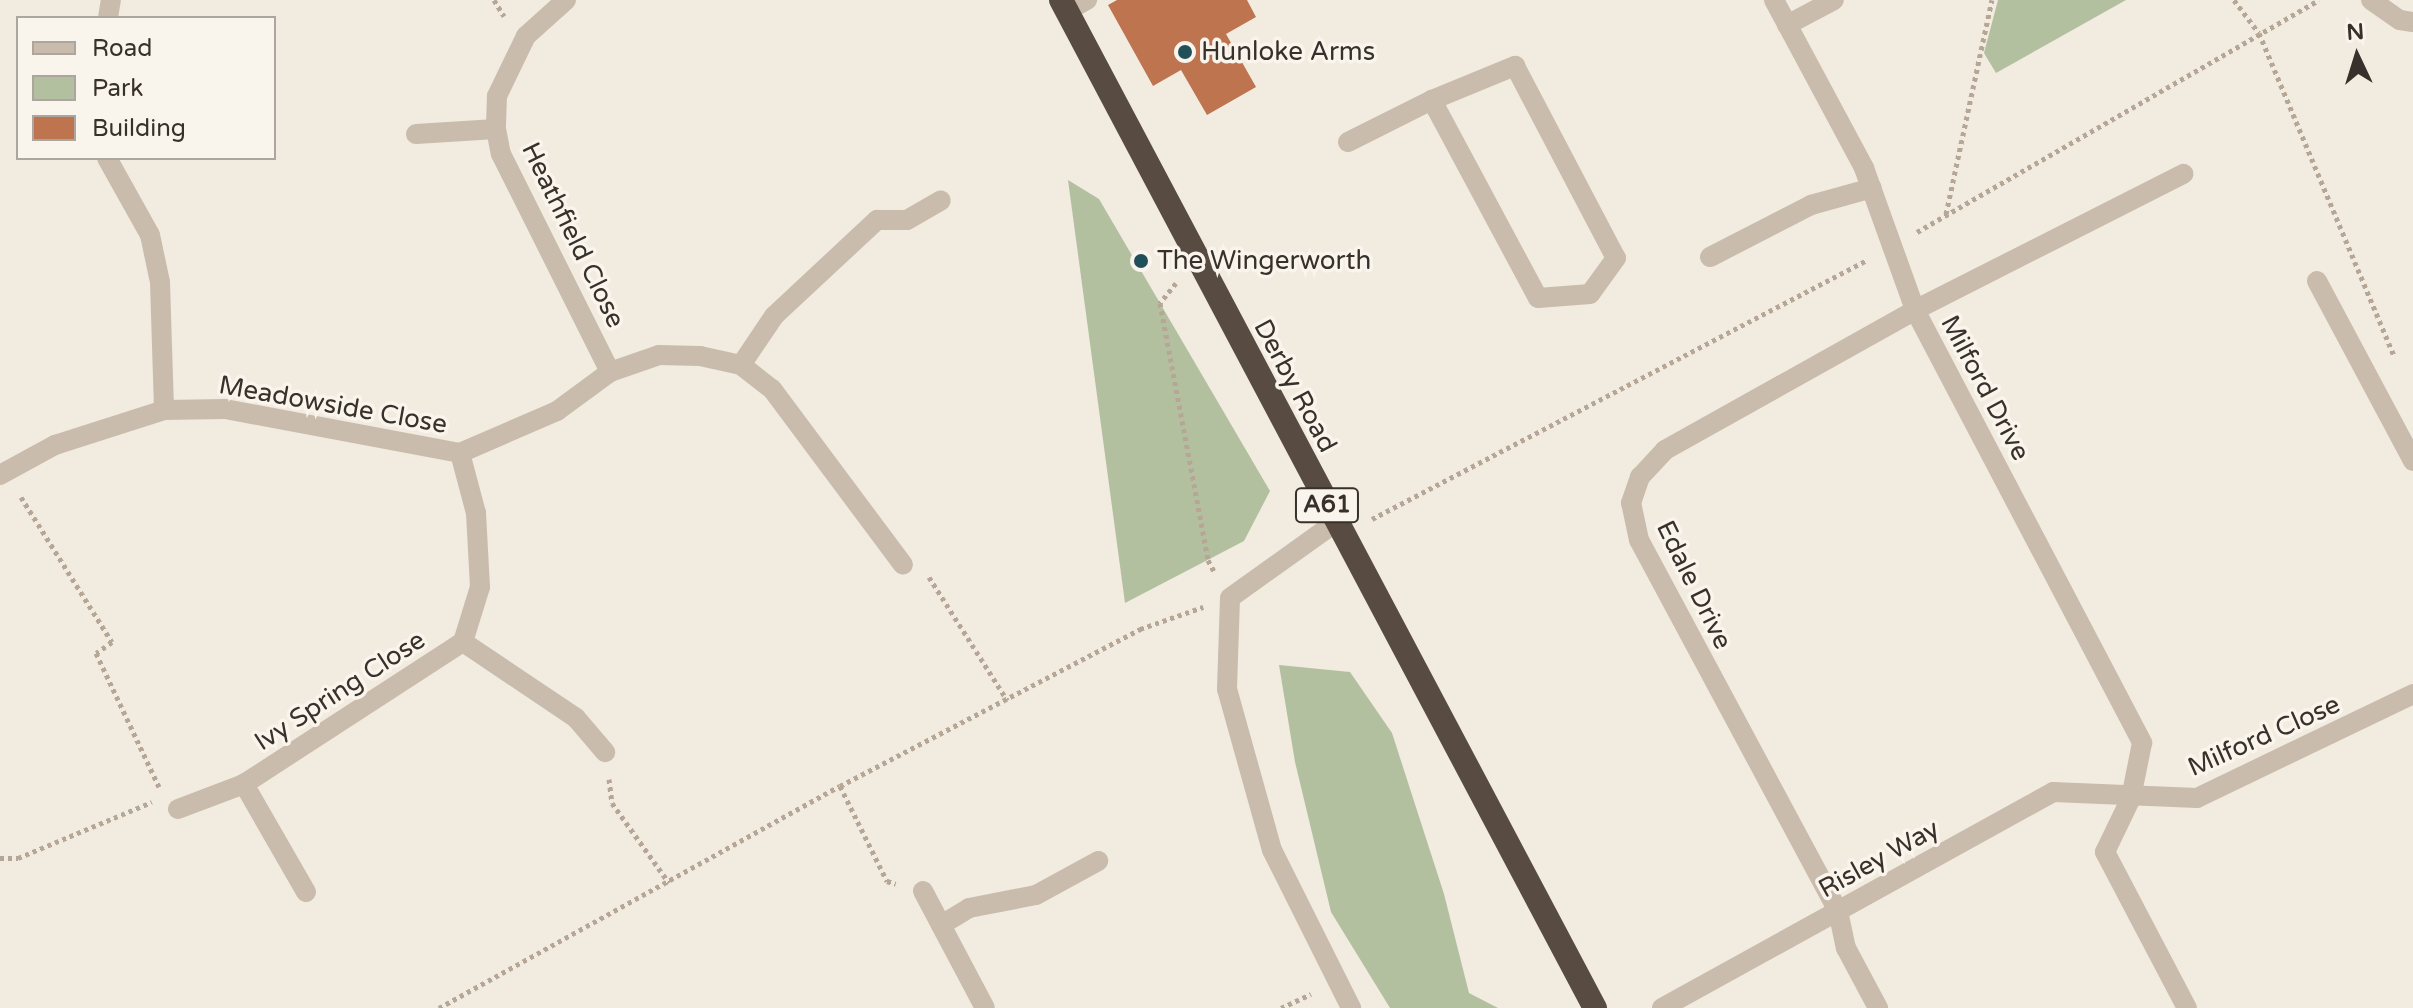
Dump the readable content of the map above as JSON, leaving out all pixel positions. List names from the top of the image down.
{
  "streets": {
    "highway": ["Derby Road", "A61"],
    "street": [
      "Heathfield Close",
      "Milford Drive",
      "Meadowside Close",
      "Edale Drive",
      "Ivy Spring Close",
      "Milford Close",
      "Risley Way"
    ]
  },
  "crossings": [
    ["Heathfield Close", "Meadowside Close"],
    ["Milford Drive", "Edale Drive"],
    ["Milford Drive", "Milford Close"],
    ["Milford Drive", "Risley Way"],
    ["Meadowside Close", "Ivy Spring Close"],
    ["Edale Drive", "Risley Way"],
    ["Milford Close", "Risley Way"]
  ],
  "places": ["Hunloke Arms", "The Wingerworth"],
  "legend": ["Road", "Park", "Building"],
  "north": "top"
}
